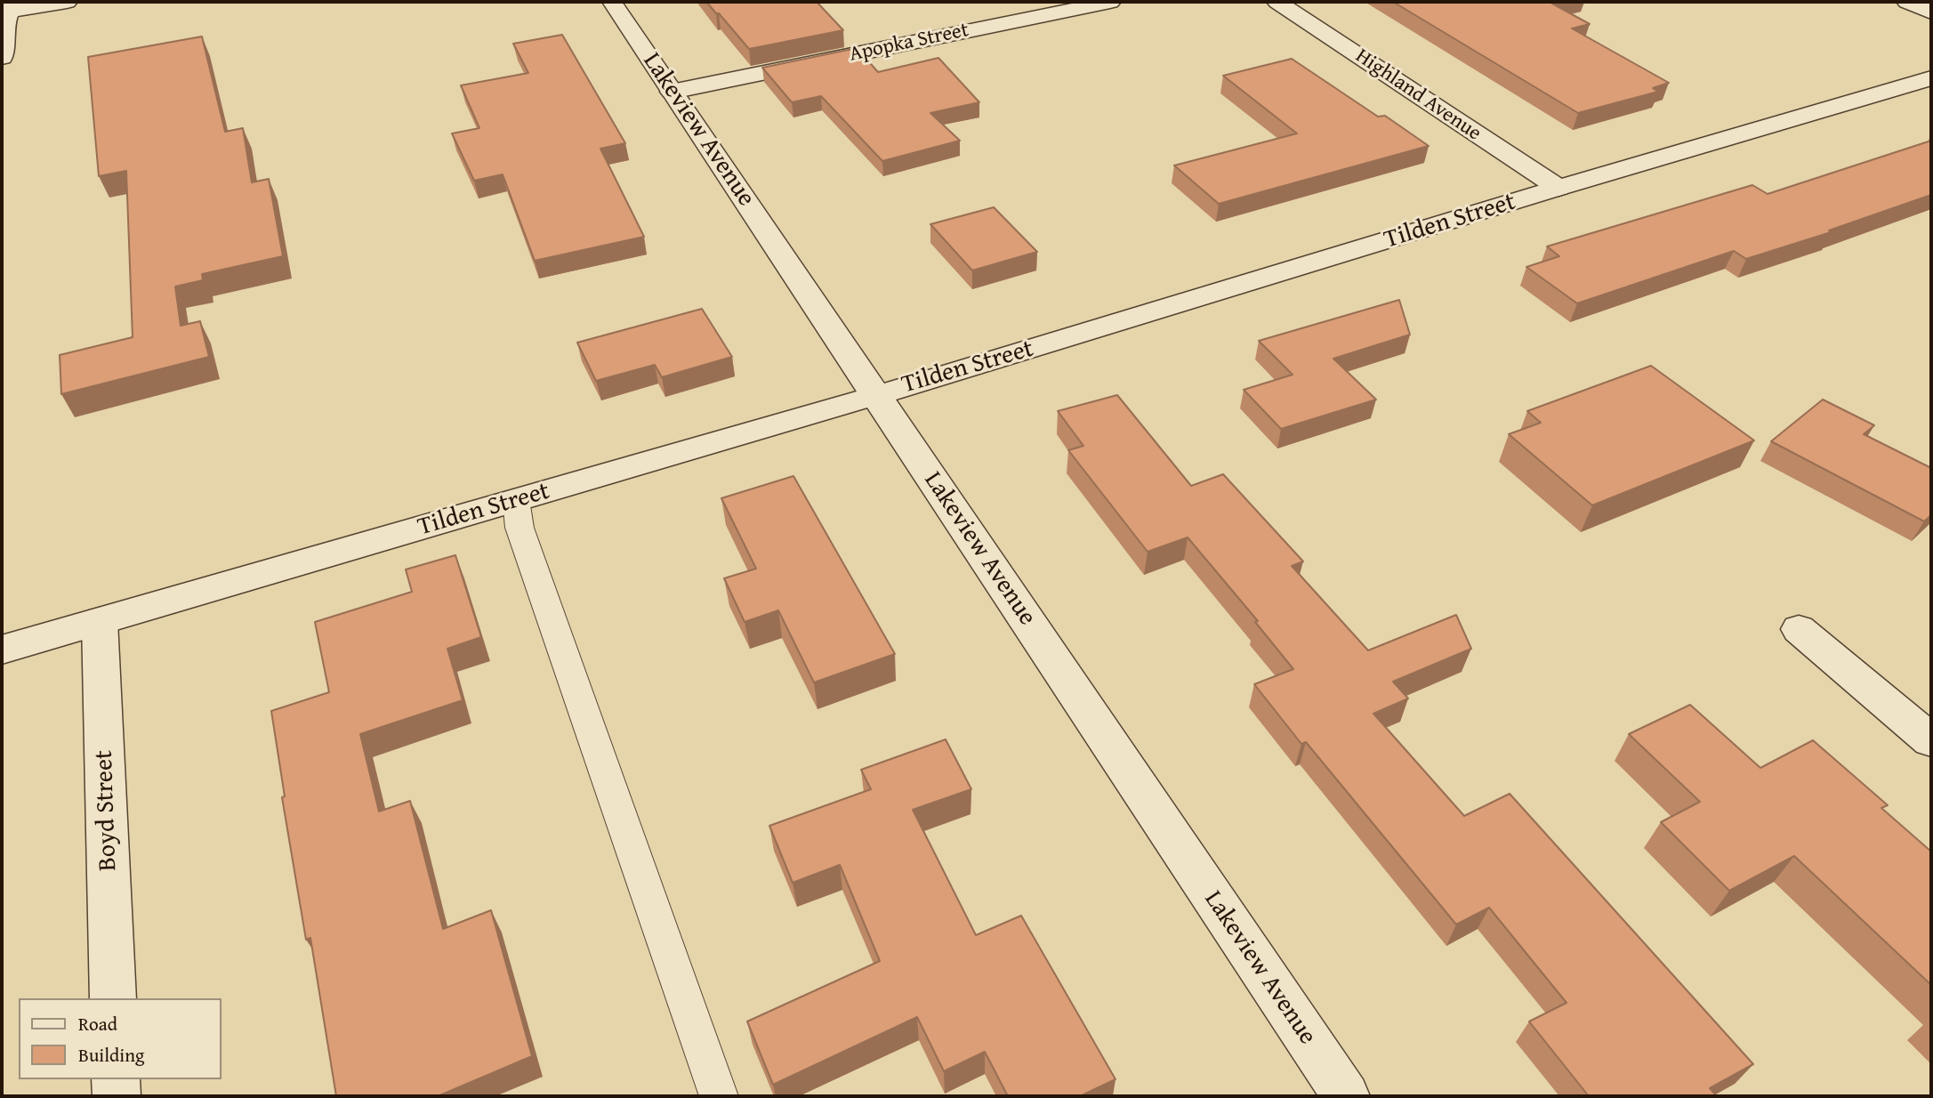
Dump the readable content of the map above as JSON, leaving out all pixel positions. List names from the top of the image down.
{
  "streets": {
    "street": [
      "Apopka Street",
      "Highland Avenue",
      "Lakeview Avenue",
      "Tilden Street",
      "Boyd Street"
    ]
  },
  "crossings": [
    ["Apopka Street", "Lakeview Avenue"],
    ["Highland Avenue", "Tilden Street"],
    ["Lakeview Avenue", "Tilden Street"],
    ["Tilden Street", "Boyd Street"]
  ],
  "legend": ["Road", "Building"]
}
